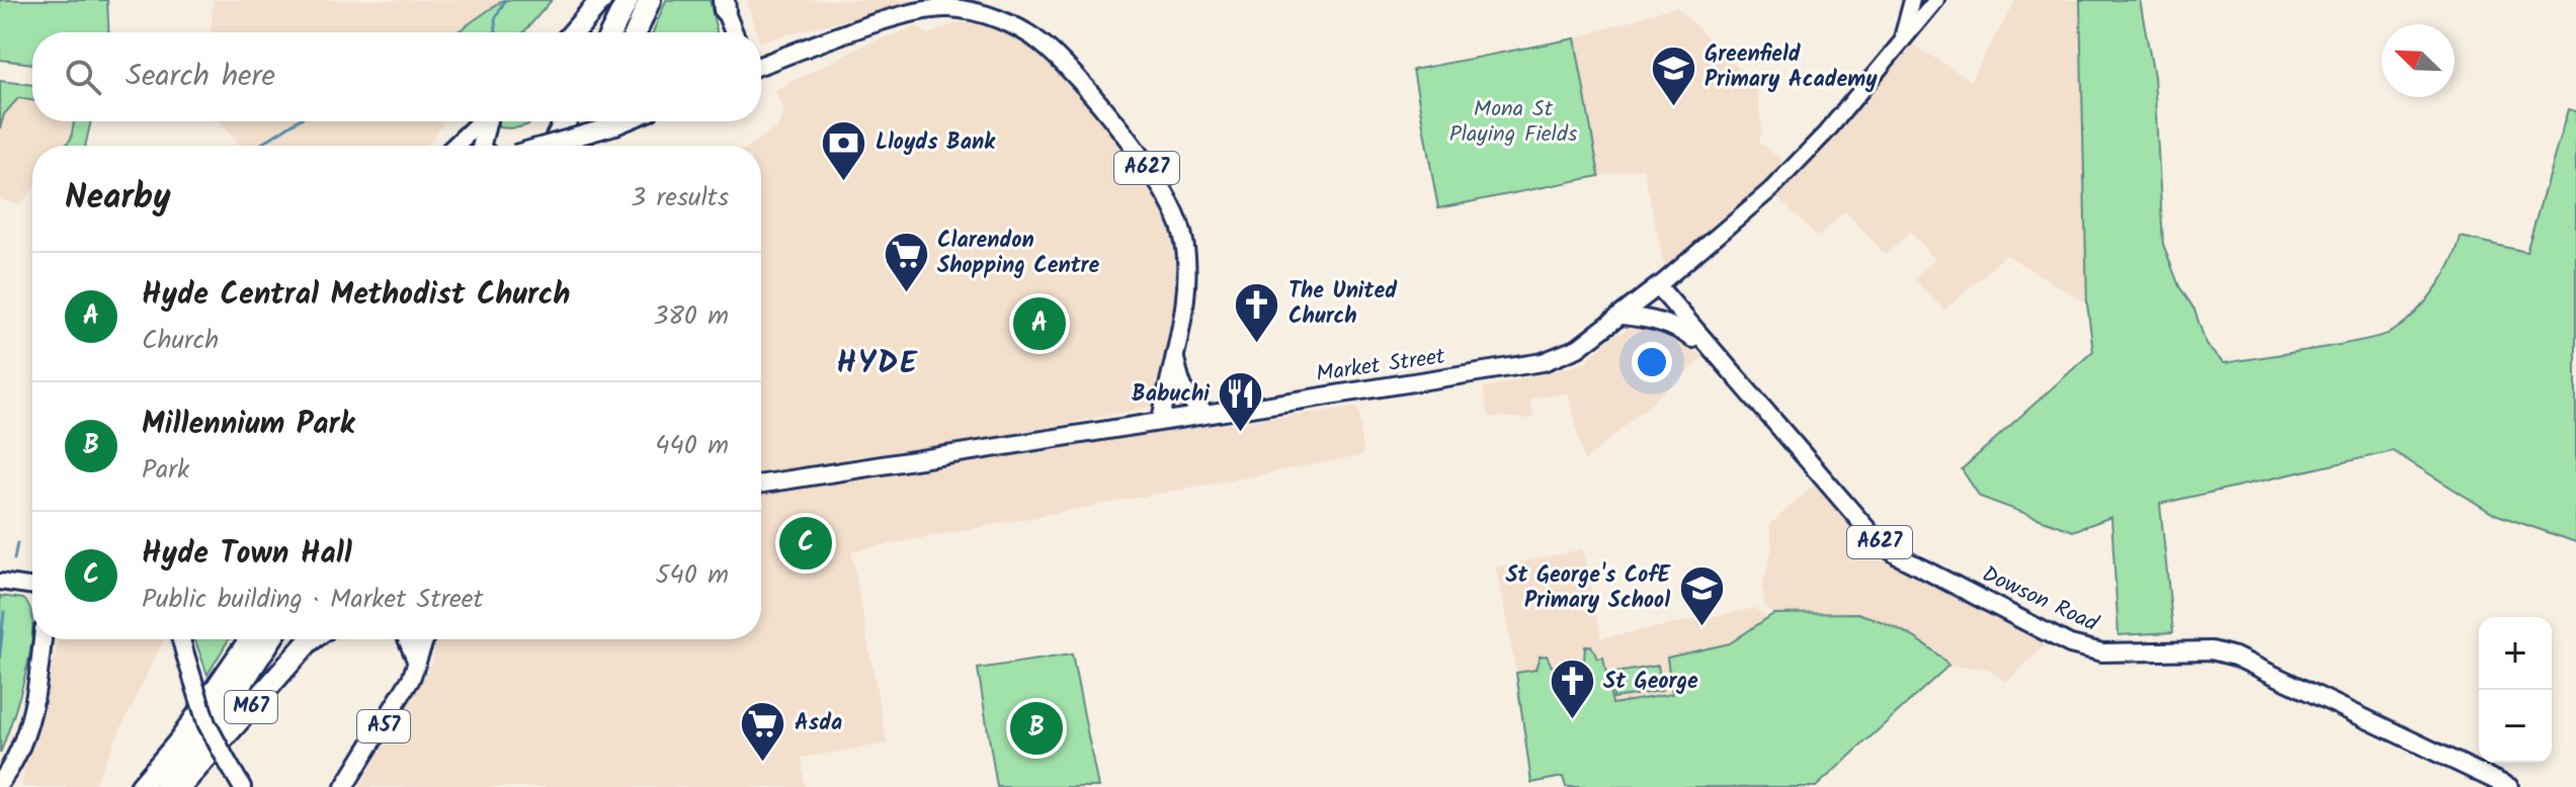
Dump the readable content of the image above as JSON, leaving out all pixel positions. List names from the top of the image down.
{
  "streets": {
    "highway": ["M67"],
    "main road": [
      "A627",
      "Market Street",
      "Dowson Road",
      "A57"
    ]
  },
  "crossings": [
    ["A627", "Market Street"],
    ["A627", "Dowson Road"],
    ["Market Street", "Dowson Road"]
  ],
  "districts": ["HYDE"],
  "parks": ["Mona St Playing Fields"],
  "places": {
    "school or university": ["Greenfield Primary Academy", "St George's CofE Primary School"],
    "bank": ["Lloyds Bank"],
    "supermarket": ["Clarendon Shopping Centre", "Asda"],
    "church": ["The United Church", "St George"],
    "restaurant": ["Babuchi"]
  },
  "north": "top left",
  "page": {
    "search": "Search here",
    "heading": ["Nearby", "3 results"],
    "list": [
      {
        "mark": "A",
        "name": "Hyde Central Methodist Church",
        "note": "Church",
        "value": "380 m"
      },
      {
        "mark": "B",
        "name": "Millennium Park",
        "note": "Park",
        "value": "440 m"
      },
      {
        "mark": "C",
        "name": "Hyde Town Hall",
        "note": "Public building · Market Street",
        "value": "540 m"
      }
    ],
    "pins": ["A", "C", "B"],
    "map_buttons": ["+", "−"]
  }
}
